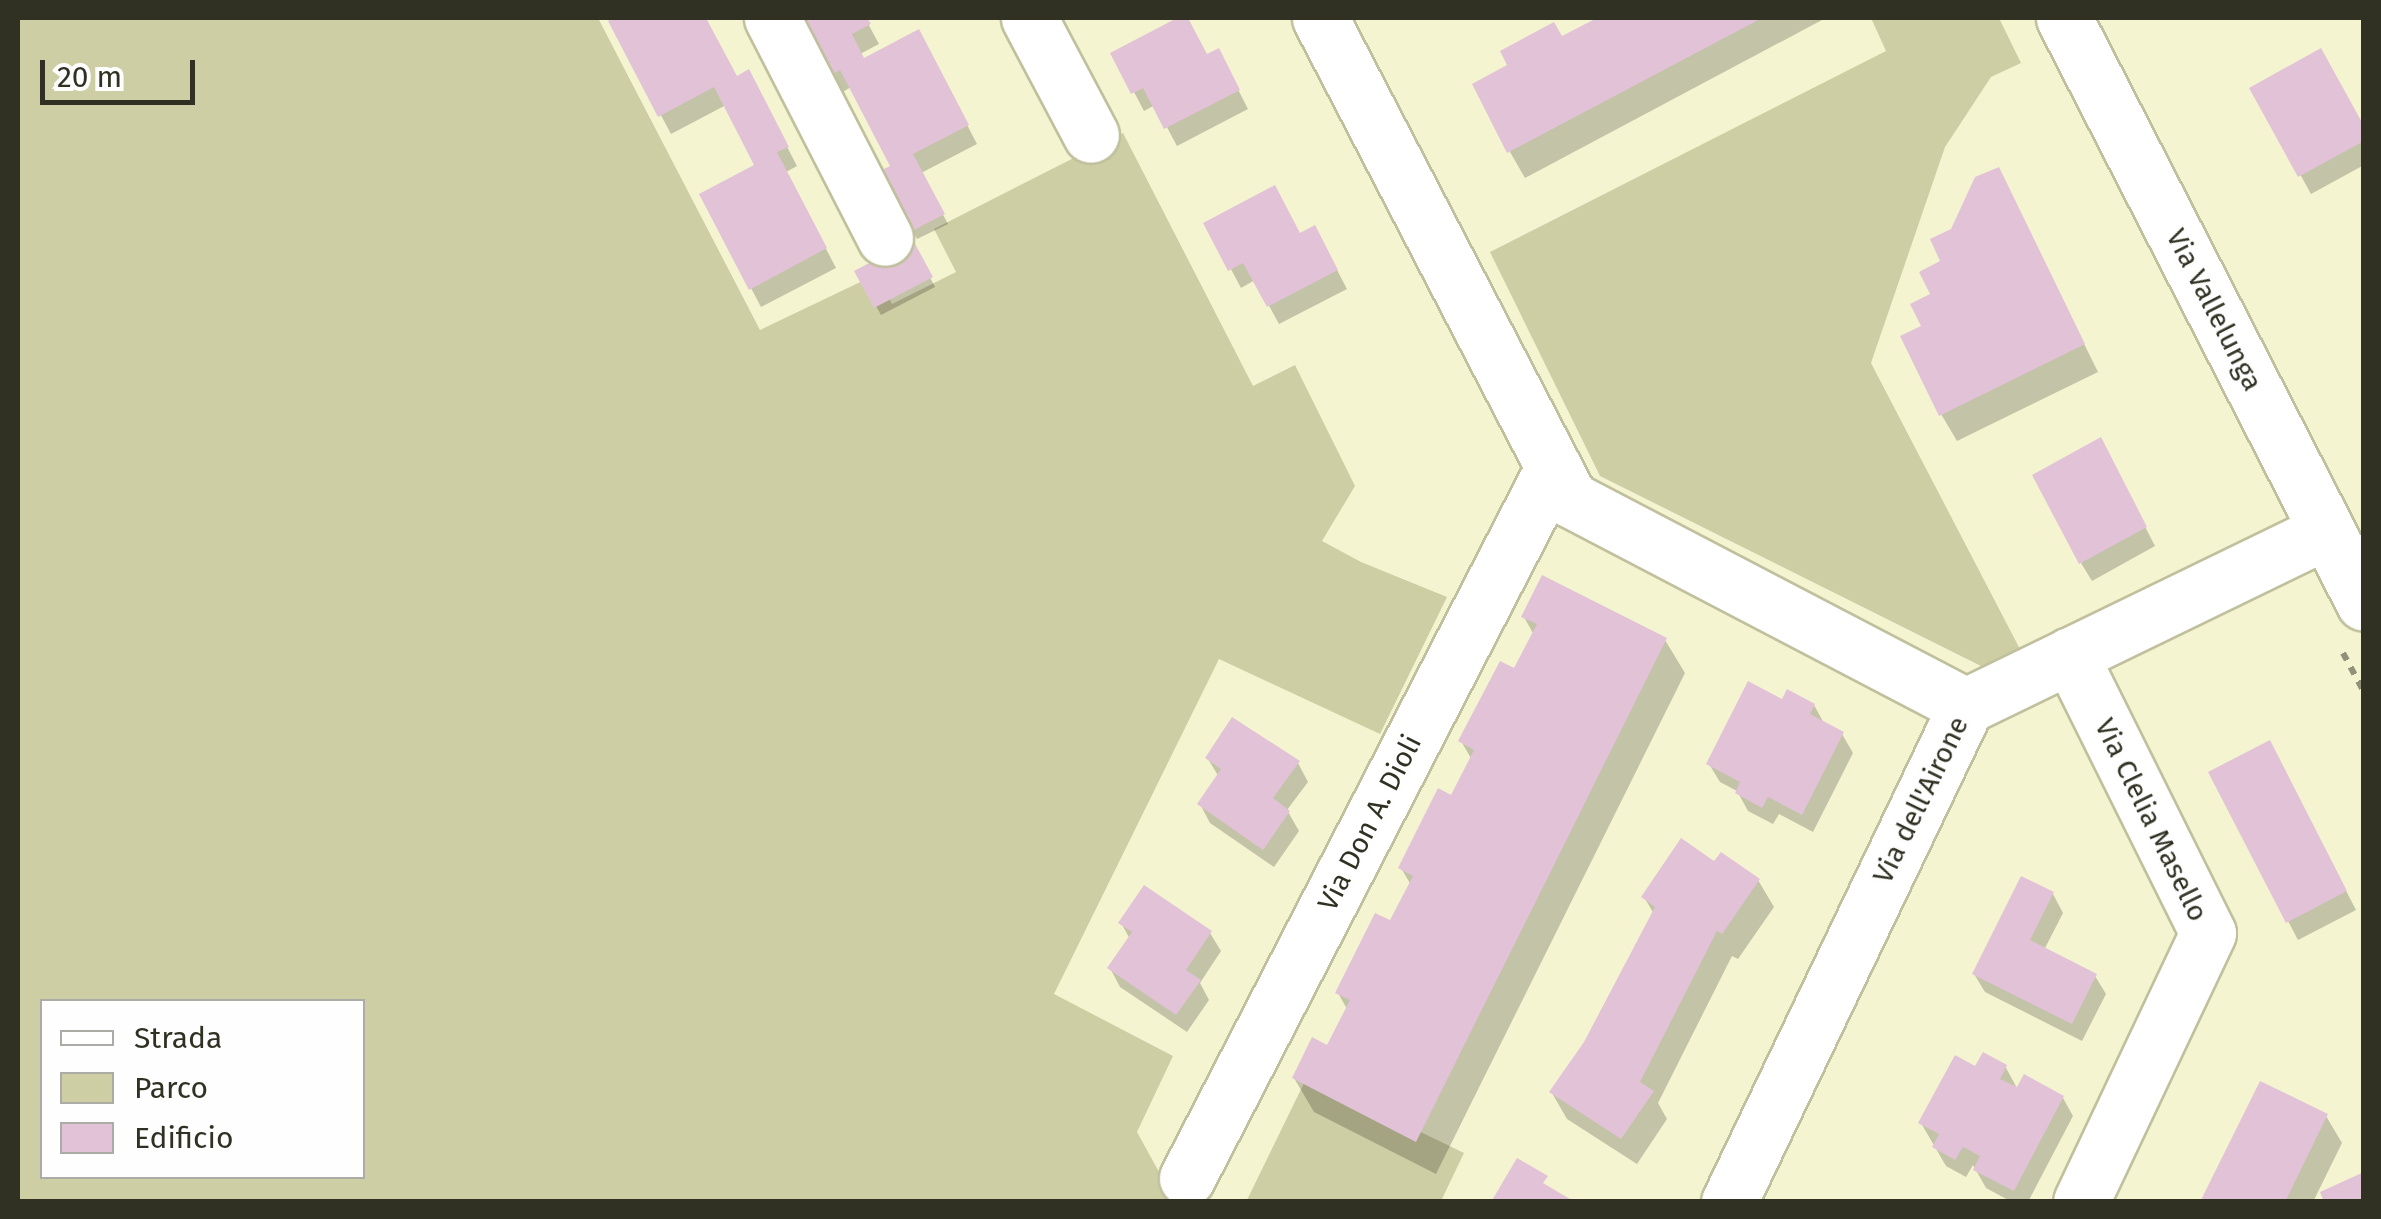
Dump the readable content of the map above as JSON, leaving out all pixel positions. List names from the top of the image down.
{
  "streets": {
    "street": [
      "Via Vallelunga",
      "Via dell'Airone",
      "Via Clelia Masello",
      "Via Don A. Dioli"
    ]
  },
  "crossings": [
    ["Via Vallelunga", "Via dell'Airone"],
    ["Via dell'Airone", "Via Clelia Masello"]
  ],
  "legend": ["Strada", "Parco", "Edificio"],
  "scale_bar": "20 m"
}
